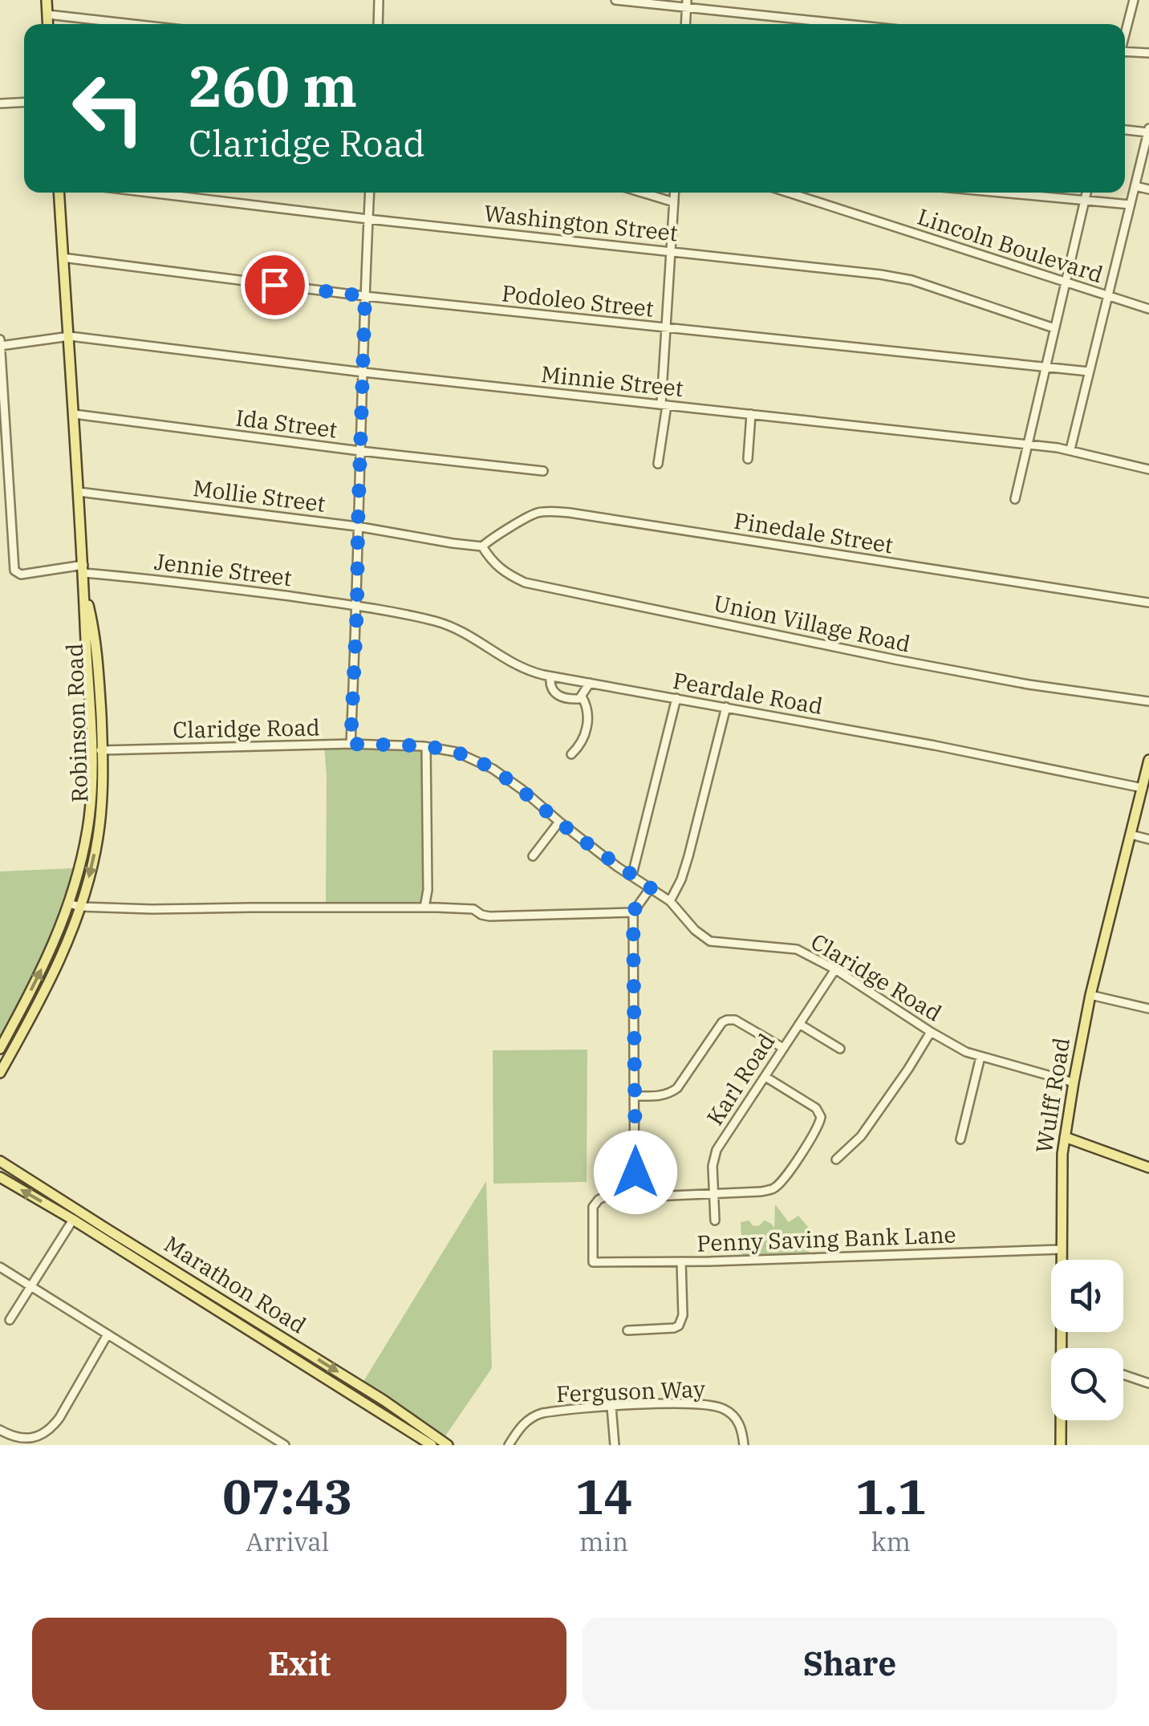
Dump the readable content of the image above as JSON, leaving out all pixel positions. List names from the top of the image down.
{
  "streets": {
    "main road": ["Robinson Road", "Wulff Road", "Marathon Road"],
    "street": [
      "Washington Street",
      "Lincoln Boulevard",
      "Podoleo Street",
      "Minnie Street",
      "Ida Street",
      "Mollie Street",
      "Pinedale Street",
      "Jennie Street",
      "Union Village Road",
      "Peardale Road",
      "Claridge Road",
      "Karl Road",
      "Penny Saving Bank Lane",
      "Ferguson Way"
    ]
  },
  "crossings": [
    ["Podoleo Street", "Robinson Road"],
    ["Minnie Street", "Jennie Street"],
    ["Minnie Street", "Robinson Road"],
    ["Ida Street", "Robinson Road"],
    ["Mollie Street", "Pinedale Street"],
    ["Mollie Street", "Union Village Road"],
    ["Mollie Street", "Robinson Road"],
    ["Pinedale Street", "Union Village Road"],
    ["Jennie Street", "Peardale Road"],
    ["Jennie Street", "Robinson Road"],
    ["Peardale Road", "Wulff Road"],
    ["Robinson Road", "Claridge Road"],
    ["Claridge Road", "Karl Road"],
    ["Claridge Road", "Wulff Road"],
    ["Wulff Road", "Penny Saving Bank Lane"]
  ],
  "page": {
    "turn": ["260 m", "Claridge Road"],
    "eta": [
      "07:43",
      "Arrival",
      "14",
      "min",
      "1.1",
      "km"
    ],
    "buttons": ["Exit", "Share"]
  }
}
